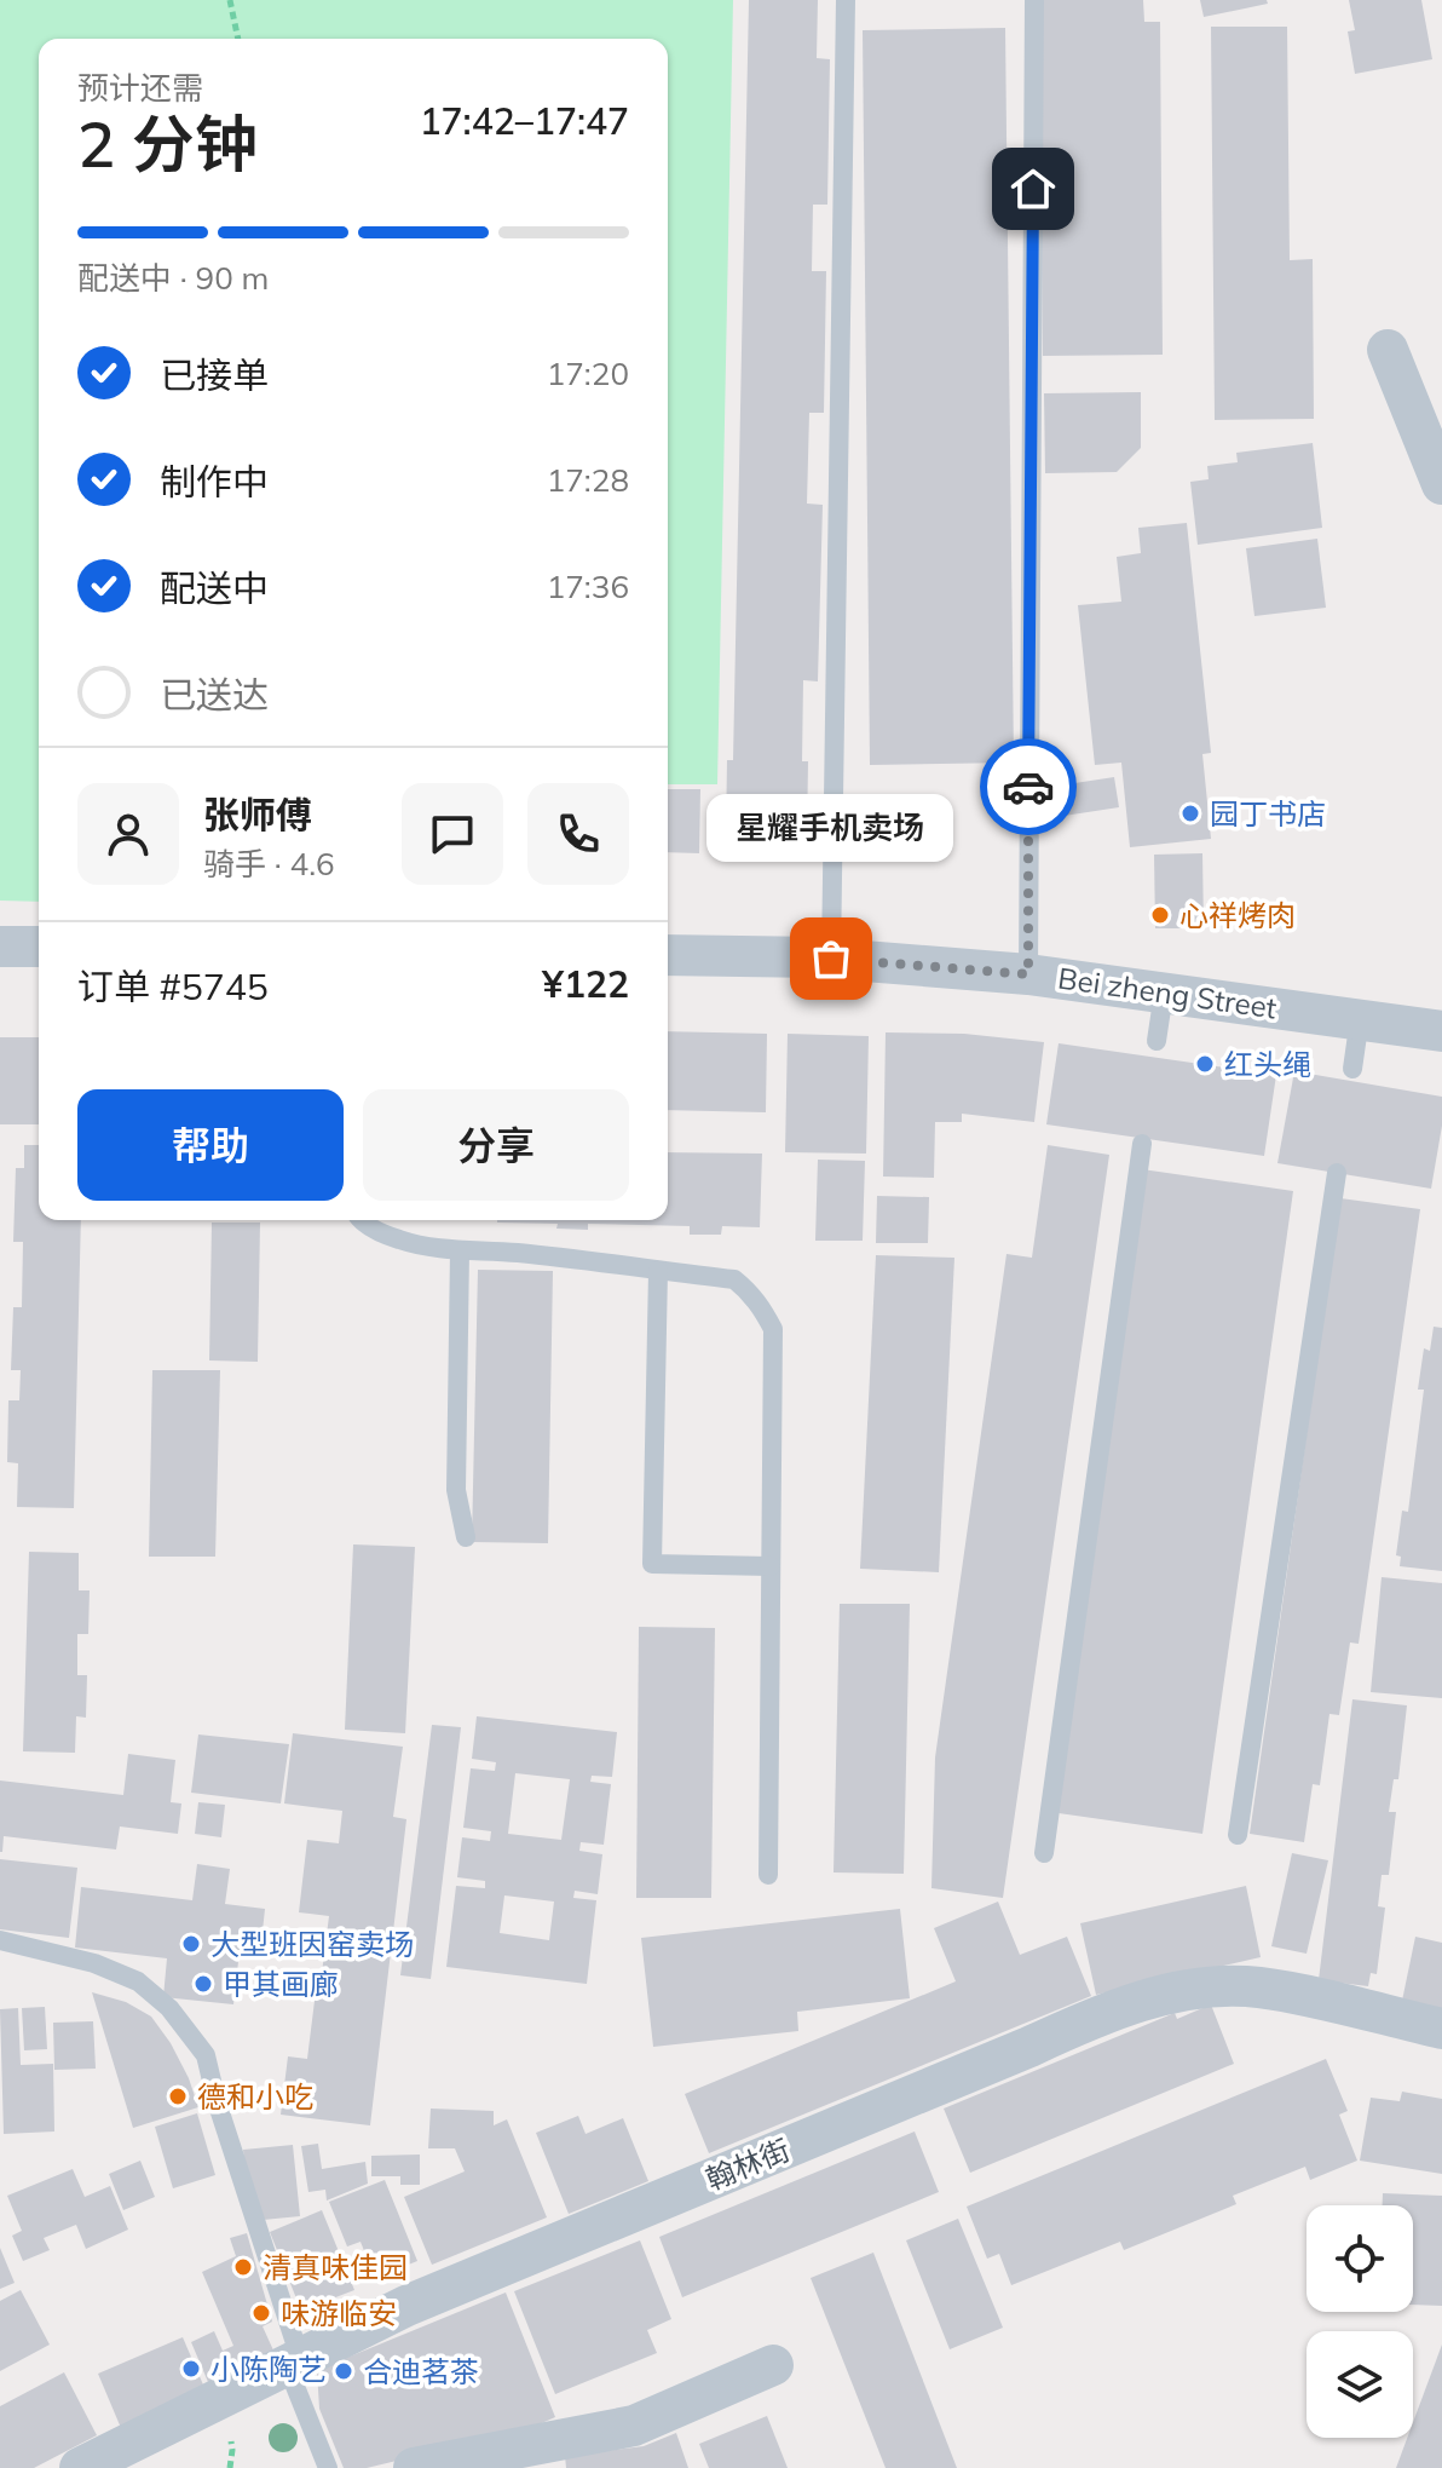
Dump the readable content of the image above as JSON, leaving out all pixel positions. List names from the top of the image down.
{
  "streets": {
    "street": ["Bei zheng Street", "翰林街"]
  },
  "places": [
    "园丁书店",
    "心祥烤肉",
    "星耀手机卖场",
    "红头绳",
    "大型班因窑卖场",
    "甲其画廊",
    "德和小吃",
    "清真味佳园",
    "味游临安",
    "小陈陶艺",
    "合迪茗茶"
  ],
  "page": {
    "heading": ["2 分钟", "预计还需", "17:42–17:47"],
    "panel": [
      "张师傅",
      "骑手 · 4.6",
      "订单 #5745",
      "¥122"
    ],
    "bar": "配送中 · 90 m",
    "list": [
      ["已接单", "17:20"],
      ["制作中", "17:28"],
      ["配送中", "17:36"],
      "已送达"
    ],
    "bubble": "星耀手机卖场",
    "buttons": ["帮助", "分享"]
  }
}
